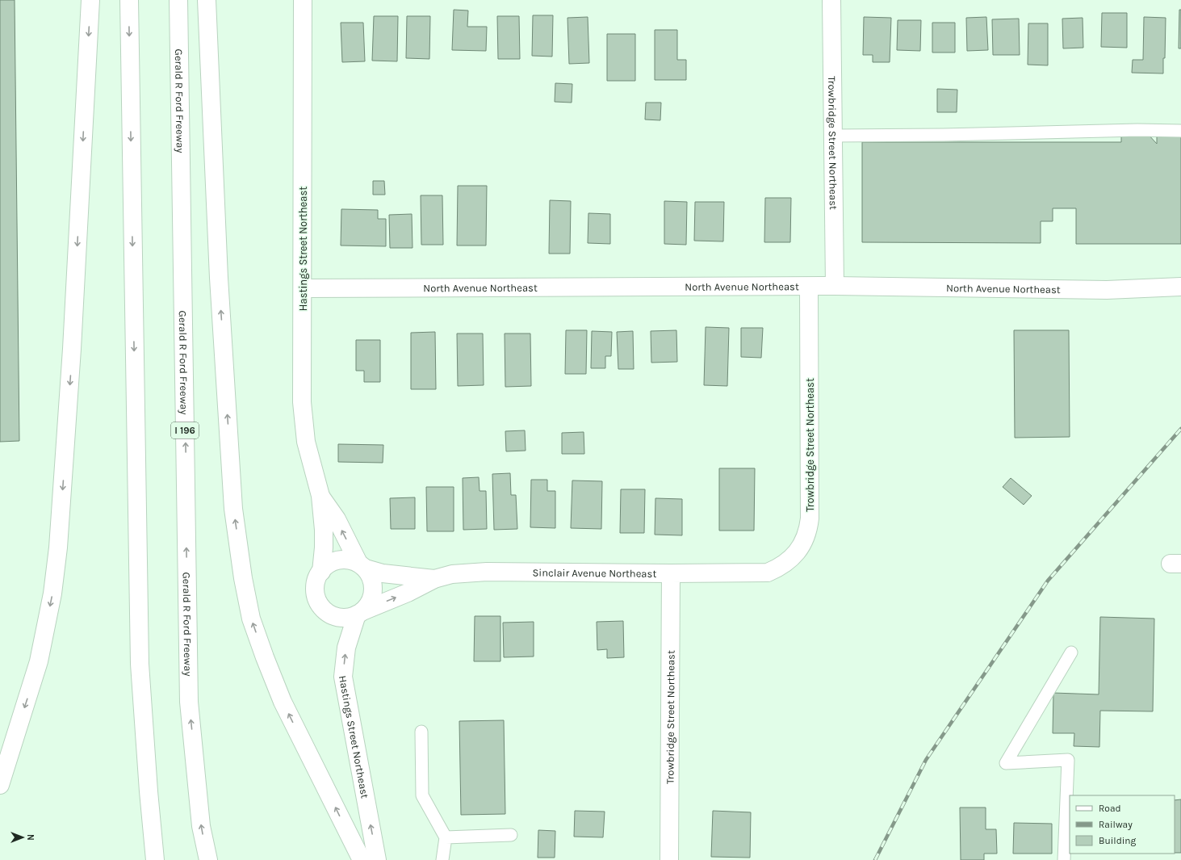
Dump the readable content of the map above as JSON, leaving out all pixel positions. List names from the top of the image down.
{
  "streets": {
    "main road": [
      "Gerald R Ford Freeway",
      "Trowbridge Street Northeast",
      "Hastings Street Northeast",
      "North Avenue Northeast",
      "I 196",
      "Sinclair Avenue Northeast"
    ]
  },
  "crossings": [
    ["Trowbridge Street Northeast", "North Avenue Northeast"],
    ["Trowbridge Street Northeast", "Sinclair Avenue Northeast"],
    ["Hastings Street Northeast", "North Avenue Northeast"],
    ["Hastings Street Northeast", "Sinclair Avenue Northeast"]
  ],
  "legend": ["Road", "Railway", "Building"],
  "north": "right"
}
